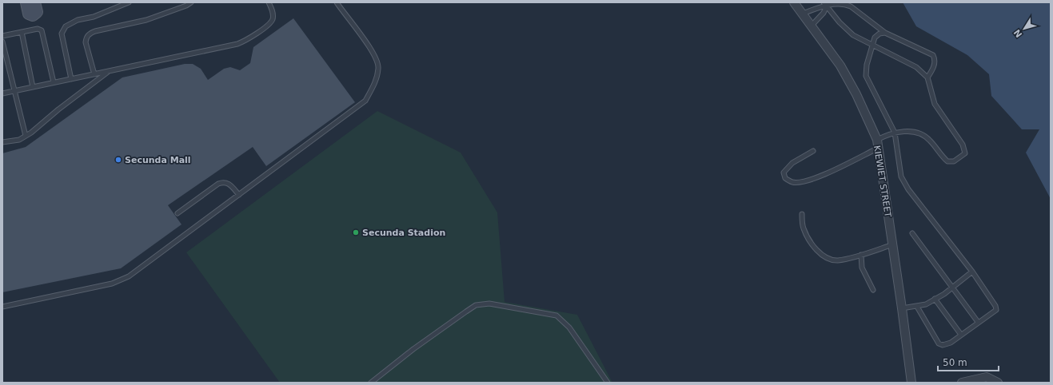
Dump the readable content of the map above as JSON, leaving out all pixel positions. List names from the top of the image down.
{
  "streets": {
    "street": ["KIEWIET STREET"]
  },
  "places": ["Secunda Mall", "Secunda Stadion"],
  "scale_bar": "50 m",
  "north": "bottom left"
}
